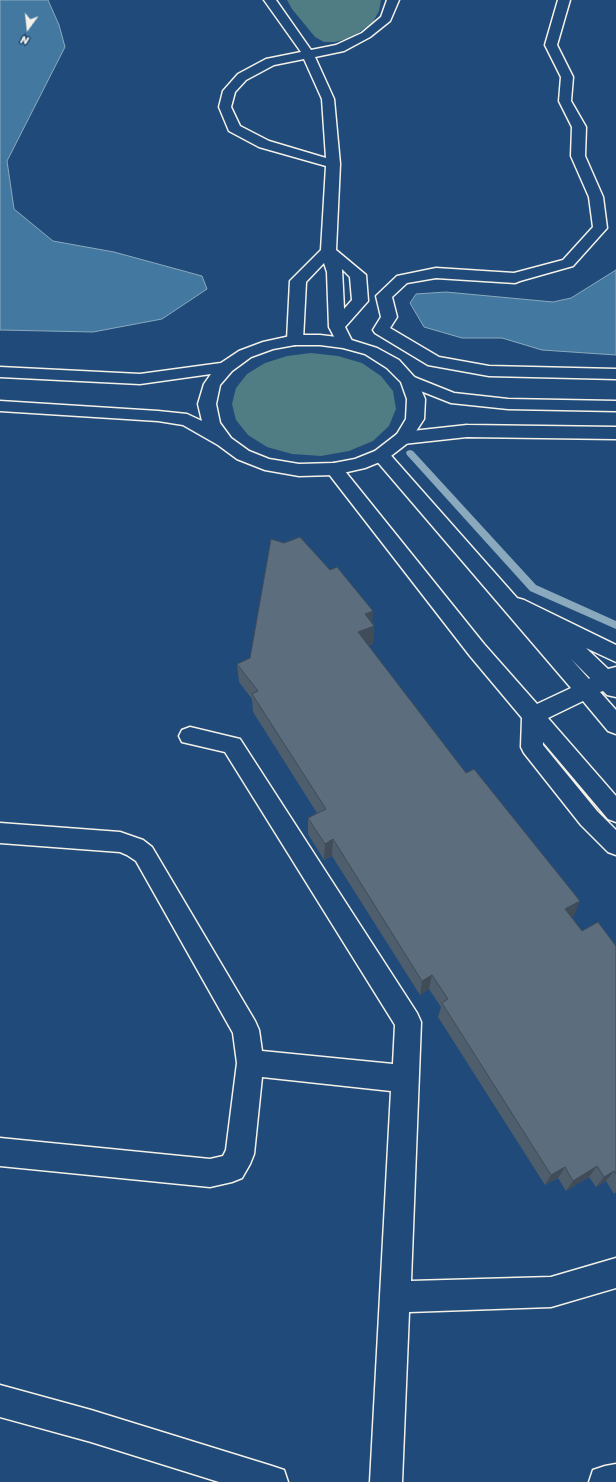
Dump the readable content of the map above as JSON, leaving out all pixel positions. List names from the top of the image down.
{
  "north": "bottom"
}
